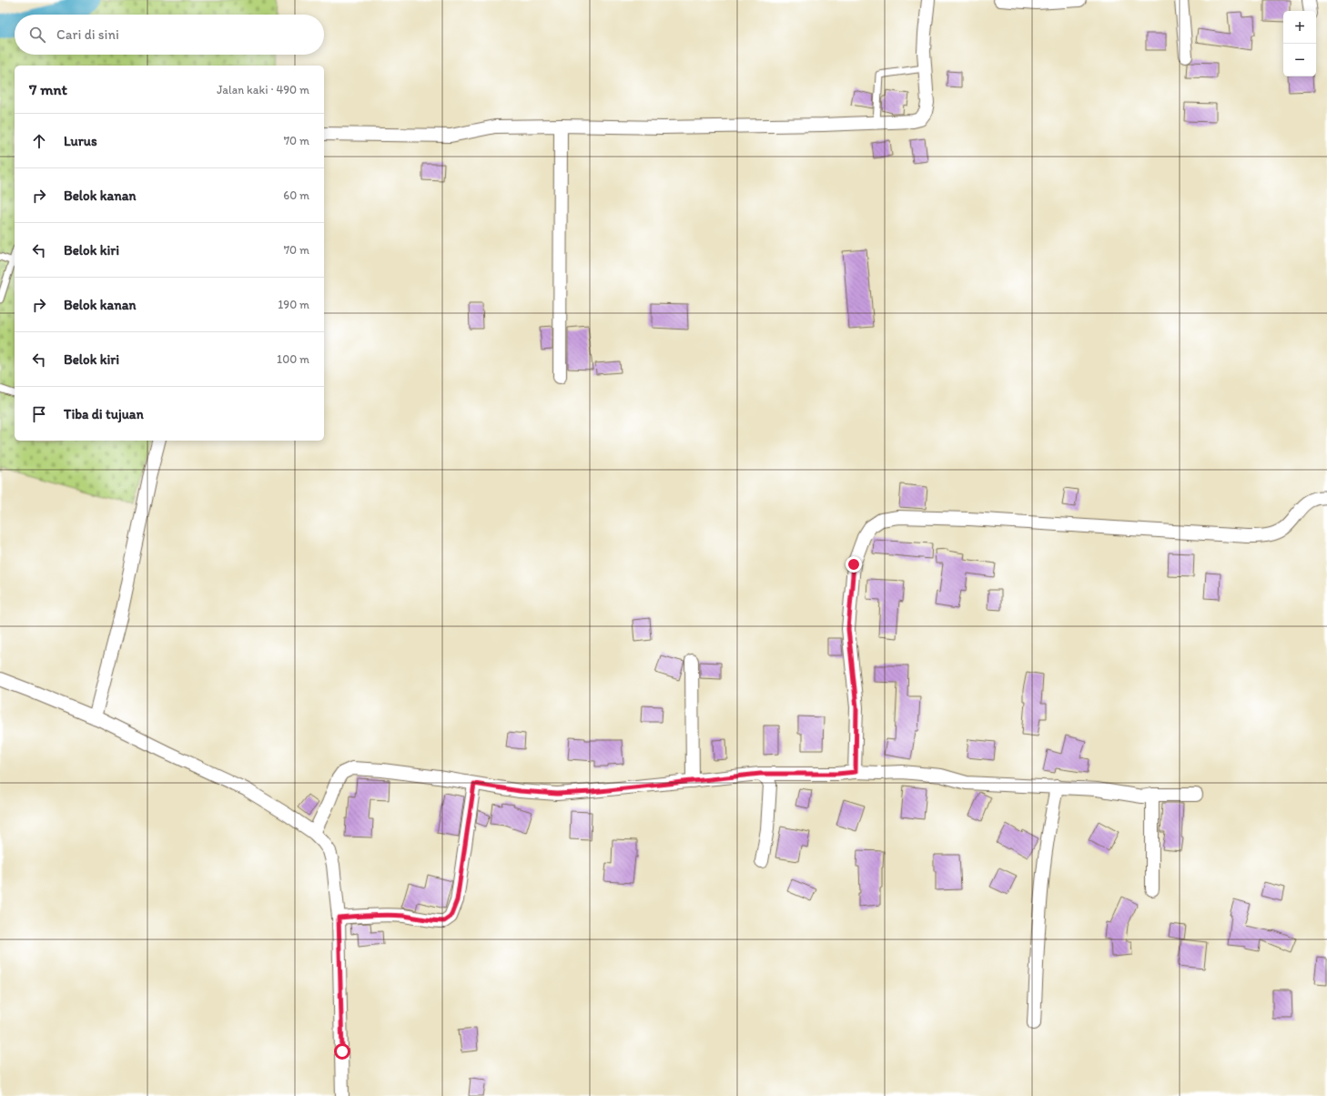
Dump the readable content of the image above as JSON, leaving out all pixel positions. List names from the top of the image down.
{
  "page": {
    "map_buttons": ["+", "−"],
    "search": "Cari di sini",
    "heading": ["7 mnt", "Jalan kaki · 490 m"],
    "list": [
      ["Lurus", "70 m"],
      ["Belok kanan", "60 m"],
      ["Belok kiri", "70 m"],
      ["Belok kanan", "190 m"],
      ["Belok kiri", "100 m"],
      "Tiba di tujuan"
    ]
  }
}
